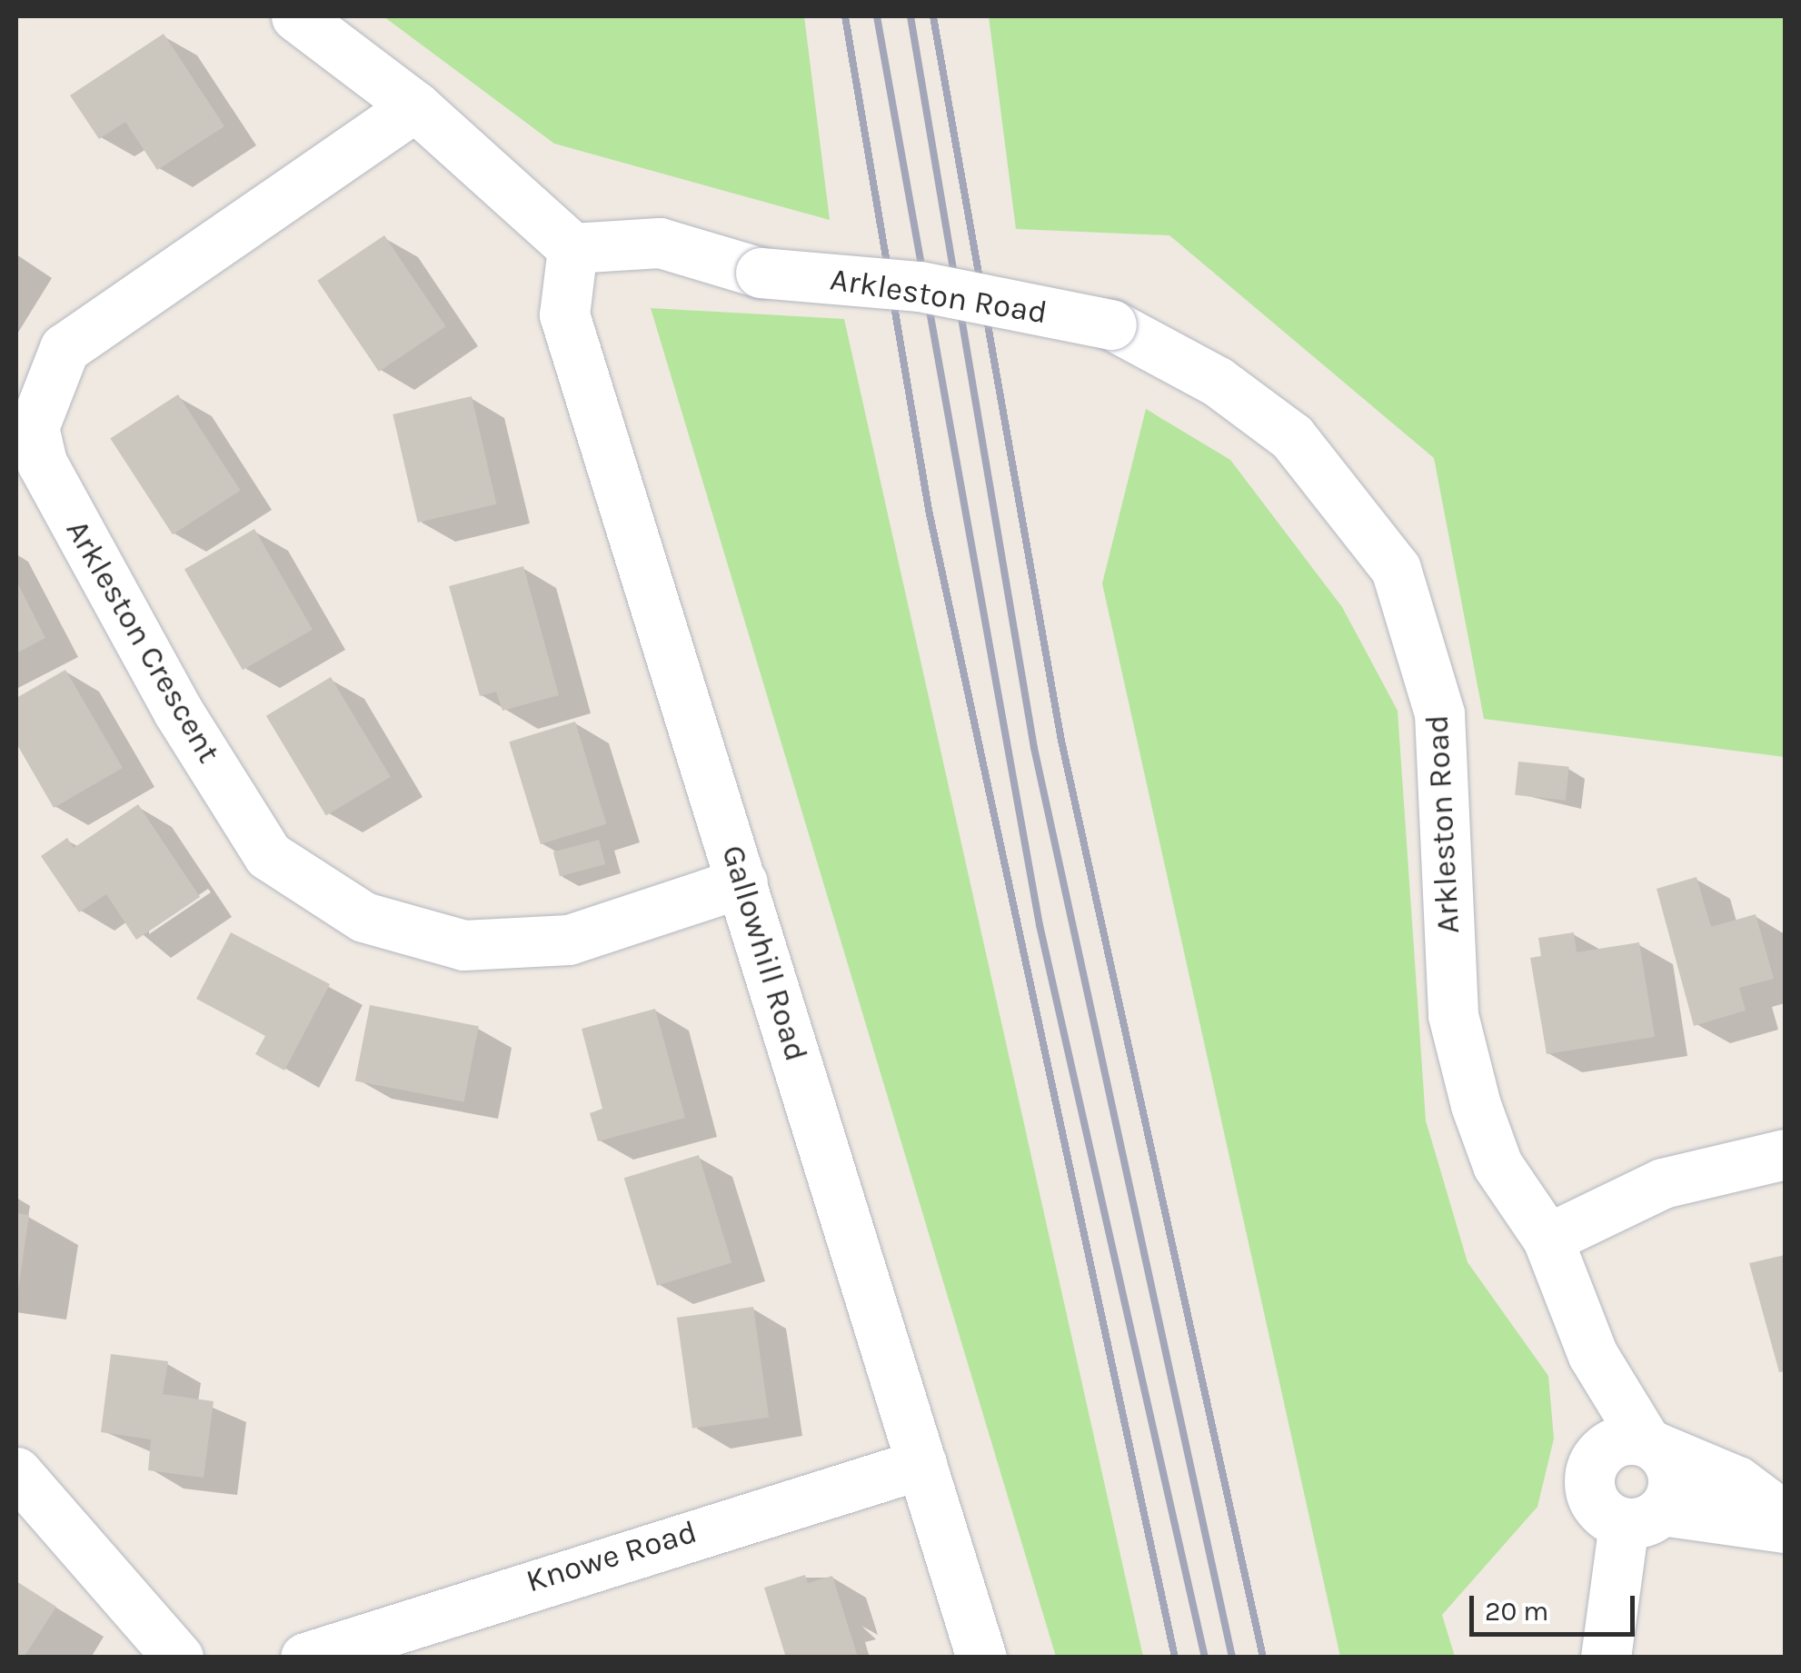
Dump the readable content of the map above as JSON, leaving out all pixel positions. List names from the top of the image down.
{
  "streets": {
    "street": [
      "Arkleston Road",
      "Arkleston Crescent",
      "Gallowhill Road",
      "Knowe Road"
    ]
  },
  "crossings": [
    ["Arkleston Road", "Gallowhill Road"],
    ["Arkleston Crescent", "Gallowhill Road"],
    ["Gallowhill Road", "Knowe Road"]
  ],
  "scale_bar": "20 m"
}
